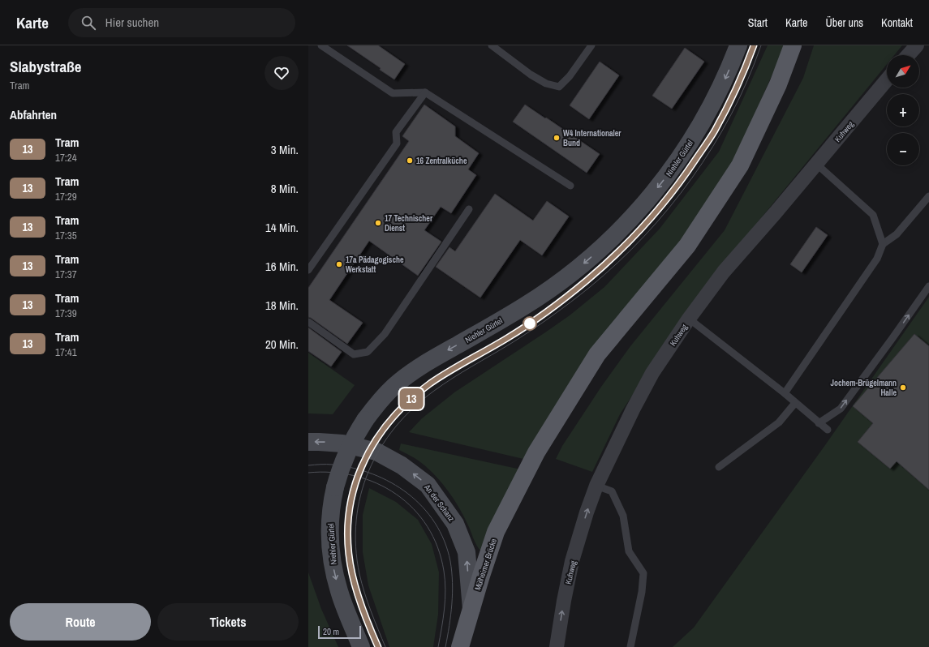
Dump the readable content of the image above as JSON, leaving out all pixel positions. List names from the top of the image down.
{
  "streets": {
    "main road": ["Niehler Gürtel", "An der Schanz", "Mülheimer Brücke"],
    "street": ["Kuhweg"]
  },
  "crossings": [
    ["An der Schanz", "Mülheimer Brücke"]
  ],
  "one_way": ["An der Schanz"],
  "places": [
    "W4 Internationaler Bund",
    "16 Zentralküche",
    "17 Technischer Dienst",
    "17a Pädagogische Werkstatt",
    "Jochem-Brügelmann Halle"
  ],
  "lines": ["tram line 13"],
  "scale_bar": "20 m",
  "north": "top right",
  "page": {
    "header": "Karte",
    "search": "Hier suchen",
    "nav": [
      "Start",
      "Karte",
      "Über uns",
      "Kontakt"
    ],
    "heading": [
      ["Slabystraße", "Tram"],
      "Abfahrten"
    ],
    "on_map": "13",
    "map_buttons": ["+", "−"],
    "list": [
      {
        "mark": "13",
        "name": "Tram",
        "note": "17:24",
        "value": "3 Min."
      },
      {
        "mark": "13",
        "name": "Tram",
        "note": "17:29",
        "value": "8 Min."
      },
      {
        "mark": "13",
        "name": "Tram",
        "note": "17:35",
        "value": "14 Min."
      },
      {
        "mark": "13",
        "name": "Tram",
        "note": "17:37",
        "value": "16 Min."
      },
      {
        "mark": "13",
        "name": "Tram",
        "note": "17:39",
        "value": "18 Min."
      },
      {
        "mark": "13",
        "name": "Tram",
        "note": "17:41",
        "value": "20 Min."
      }
    ],
    "buttons": ["Route", "Tickets"],
    "scale": "20 m"
  }
}
